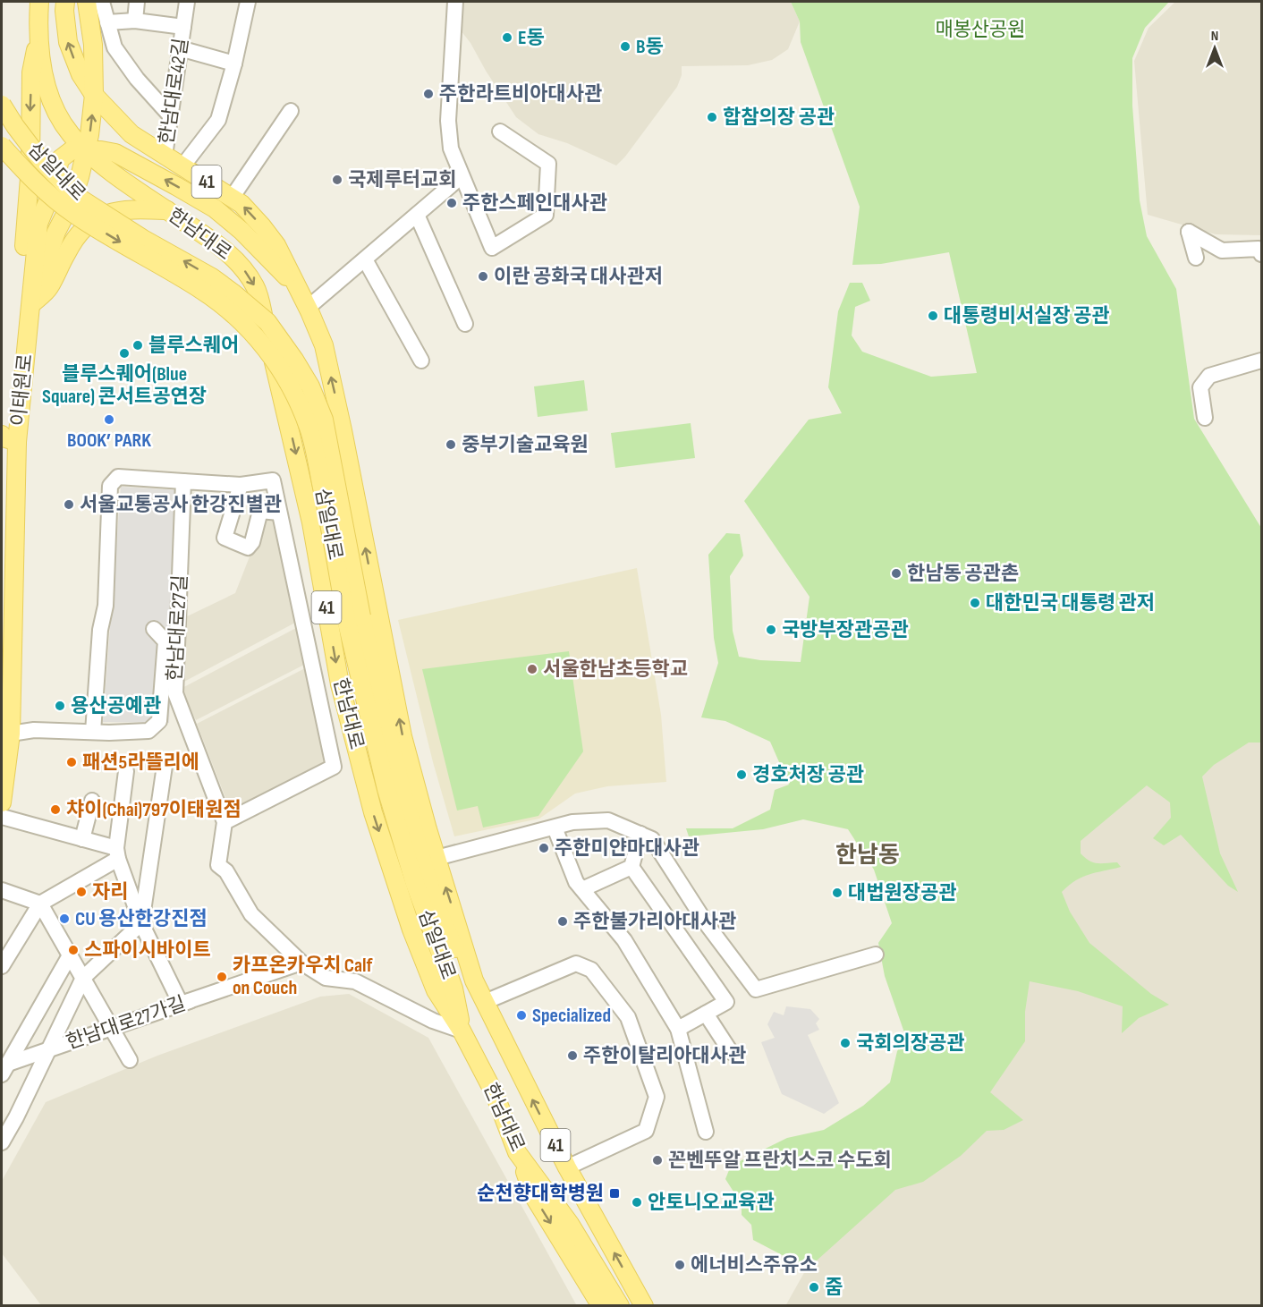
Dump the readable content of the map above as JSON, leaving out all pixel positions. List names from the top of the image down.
{
  "streets": {
    "main road": [
      "삼일대로",
      "41",
      "한남대로",
      "이태원로"
    ],
    "street": ["한남대로42길", "한남대로27길", "한남대로27가길"]
  },
  "crossings": [
    ["한남대로42길", "한남대로"],
    ["삼일대로", "한남대로"],
    ["삼일대로", "한남대로27길"],
    ["한남대로", "이태원로"],
    ["한남대로", "한남대로27길"],
    ["한남대로27길", "한남대로27가길"]
  ],
  "districts": ["한남동"],
  "parks": ["매봉산공원"],
  "places": {
    "other": [
      "E동",
      "B동",
      "주한라트비아대사관",
      "합참의장 공관",
      "국제루터교회",
      "주한스페인대사관",
      "이란 공화국 대사관저",
      "대통령비서실장 공관",
      "블루스퀘어",
      "블루스퀘어(Blue Square) 콘서트공연장",
      "BOOK’ PARK",
      "중부기술교육원",
      "서울교통공사 한강진별관",
      "한남동 공관촌",
      "대한민국 대통령 관저",
      "국방부장관공관",
      "서울한남초등학교",
      "용산공예관",
      "패션5라뜰리에",
      "경호처장 공관",
      "챠이(Chai)797이태원점",
      "주한미얀마대사관",
      "자리",
      "대법원장공관",
      "CU 용산한강진점",
      "주한불가리아대사관",
      "스파이시바이트",
      "카프온카우치 Calf on Couch",
      "Specialized",
      "국회의장공관",
      "주한이탈리아대사관",
      "꼰벤뚜알 프란치스코 수도회",
      "안토니오교육관",
      "에너비스주유소",
      "줌"
    ],
    "transit": ["순천향대학병원"]
  },
  "north": "top"
}
